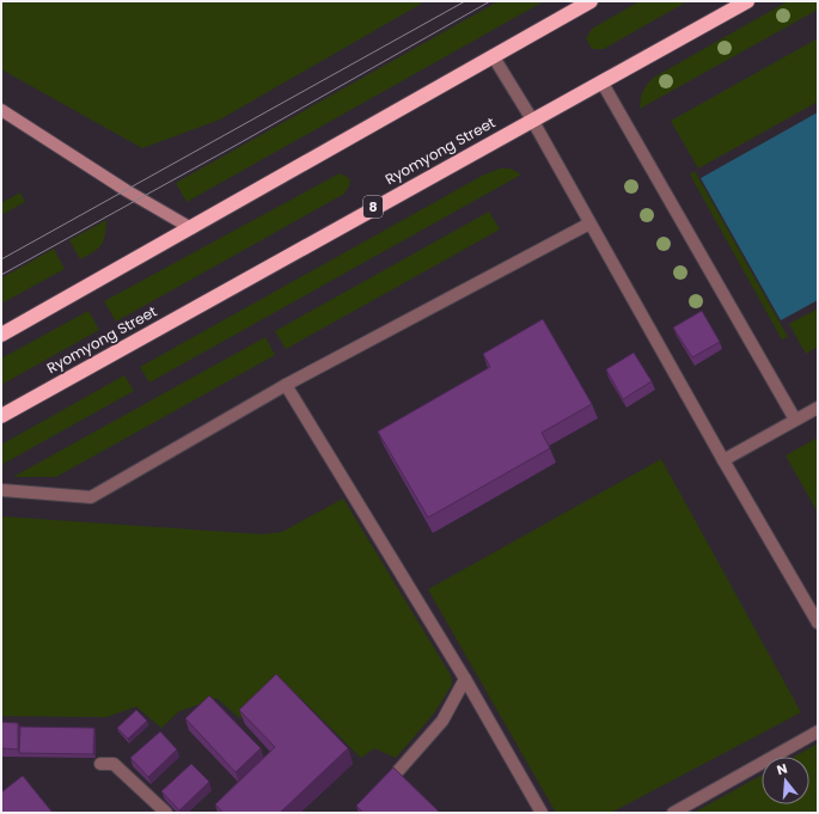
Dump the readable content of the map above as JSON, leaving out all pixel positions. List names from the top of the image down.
{
  "streets": {
    "highway": ["Ryomyong Street", "8"]
  },
  "north": "top"
}
